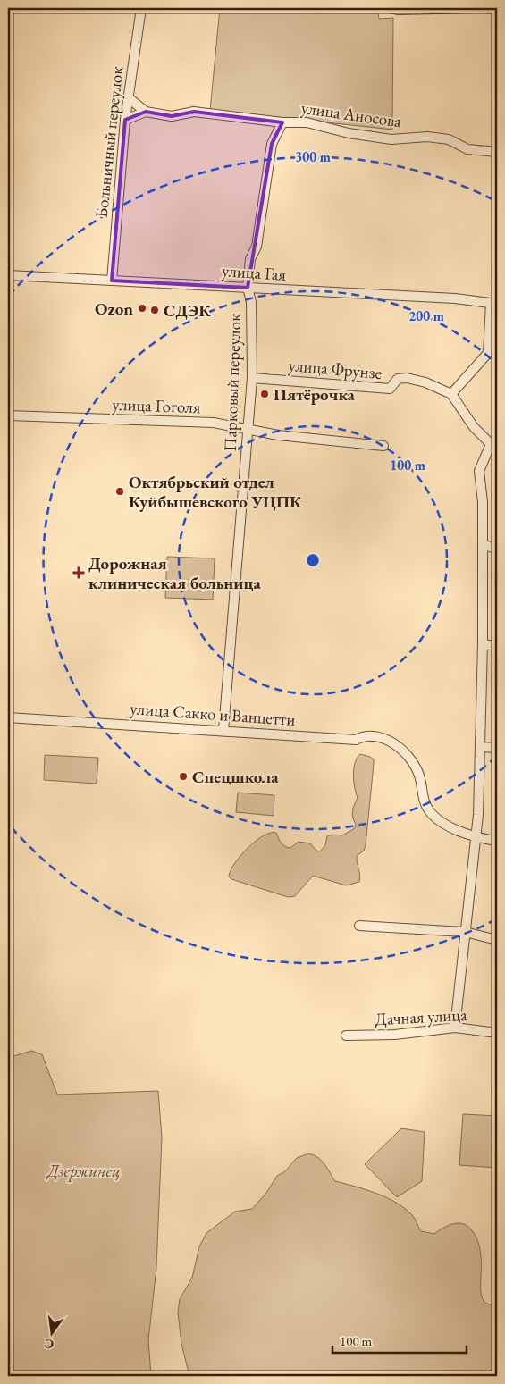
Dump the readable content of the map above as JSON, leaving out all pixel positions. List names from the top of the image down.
{
  "streets": {
    "street": [
      "улица Аносова",
      "Больничный переулок",
      "улица Гая",
      "улица Фрунзе",
      "Парковый переулок",
      "улица Гоголя",
      "улица Сакко и Ванцетти",
      "Дачная улица"
    ]
  },
  "crossings": [
    ["улица Аносова", "Больничный переулок"],
    ["улица Аносова", "Парковый переулок"],
    ["Больничный переулок", "улица Гая"],
    ["улица Гая", "Парковый переулок"],
    ["улица Фрунзе", "Парковый переулок"],
    ["Парковый переулок", "улица Гоголя"],
    ["Парковый переулок", "улица Сакко и Ванцетти"]
  ],
  "parks": ["Дзержинец"],
  "places": {
    "other": [
      "Ozon",
      "СДЭК",
      "Пятёрочка",
      "Октябрьский отдел Куйбышевского УЦПК",
      "Спецшкола"
    ],
    "health": ["Дорожная клиническая больница"]
  },
  "scale_bar": "100 m",
  "north": "bottom",
  "rings": ["300 m", "200 m", "100 m"]
}
